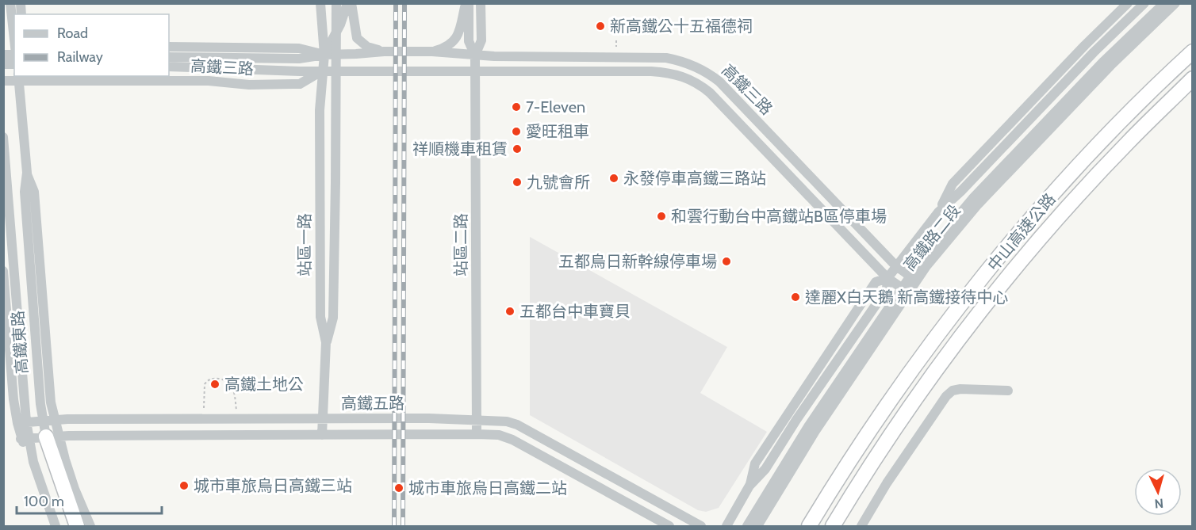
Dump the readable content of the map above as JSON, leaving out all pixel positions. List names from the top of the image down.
{
  "streets": {
    "highway": ["中山高速公路"],
    "street": [
      "高鐵三路",
      "高鐵路二段",
      "站區一路",
      "站區二路",
      "高鐵東路",
      "高鐵五路"
    ]
  },
  "crossings": [
    ["高鐵三路", "高鐵路二段"],
    ["高鐵三路", "站區一路"],
    ["高鐵三路", "站區二路"],
    ["高鐵三路", "高鐵東路"],
    ["站區一路", "高鐵五路"],
    ["站區二路", "高鐵五路"],
    ["高鐵東路", "高鐵五路"]
  ],
  "places": [
    "新高鐵公十五福德祠",
    "7-Eleven",
    "愛旺租車",
    "祥順機車租賃",
    "永發停車高鐵三路站",
    "九號會所",
    "和雲行動台中高鐵站B區停車場",
    "五都烏日新幹線停車場",
    "達麗X白天鵝 新高鐵接待中心",
    "五都台中車寶貝",
    "高鐵土地公",
    "城市車旅烏日高鐵三站",
    "城市車旅烏日高鐵二站"
  ],
  "legend": ["Road", "Railway"],
  "scale_bar": "100 m",
  "north": "bottom"
}
